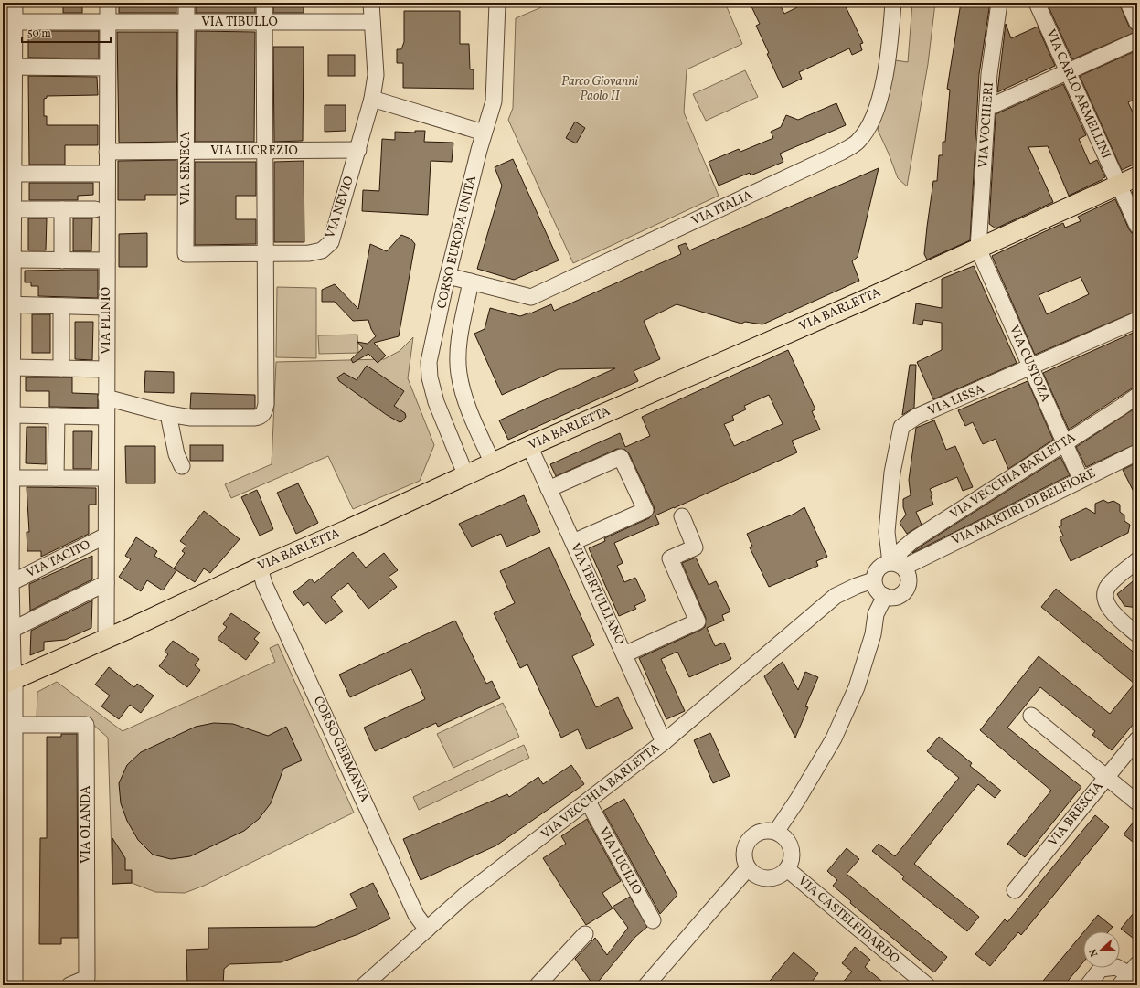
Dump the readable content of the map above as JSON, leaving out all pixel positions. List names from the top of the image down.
{
  "streets": {
    "main road": ["VIA BARLETTA"],
    "street": [
      "VIA TIBULLO",
      "VIA CARLO ARMELLINI",
      "VIA VOCHIERI",
      "VIA LUCREZIO",
      "VIA SENECA",
      "VIA NEVIO",
      "VIA ITALIA",
      "CORSO EUROPA UNITA",
      "VIA PLINIO",
      "VIA CUSTOZA",
      "VIA LISSA",
      "VIA VECCHIA BARLETTA",
      "VIA MARTIRI DI BELFIORE",
      "VIA TACITO",
      "VIA TERTULLIANO",
      "CORSO GERMANIA",
      "VIA BRESCIA",
      "VIA OLANDA",
      "VIA LUCILIO",
      "VIA CASTELFIDARDO"
    ]
  },
  "crossings": [
    ["VIA TIBULLO", "VIA SENECA"],
    ["VIA TIBULLO", "VIA NEVIO"],
    ["VIA TIBULLO", "VIA PLINIO"],
    ["VIA CARLO ARMELLINI", "VIA BARLETTA"],
    ["VIA VOCHIERI", "VIA BARLETTA"],
    ["VIA VOCHIERI", "VIA CUSTOZA"],
    ["VIA LUCREZIO", "VIA SENECA"],
    ["VIA LUCREZIO", "VIA NEVIO"],
    ["VIA LUCREZIO", "VIA PLINIO"],
    ["VIA SENECA", "VIA NEVIO"],
    ["VIA ITALIA", "CORSO EUROPA UNITA"],
    ["CORSO EUROPA UNITA", "VIA BARLETTA"],
    ["VIA BARLETTA", "VIA PLINIO"],
    ["VIA BARLETTA", "VIA CUSTOZA"],
    ["VIA BARLETTA", "VIA TERTULLIANO"],
    ["VIA BARLETTA", "CORSO GERMANIA"],
    ["VIA PLINIO", "VIA TACITO"],
    ["VIA CUSTOZA", "VIA LISSA"],
    ["VIA CUSTOZA", "VIA VECCHIA BARLETTA"],
    ["VIA CUSTOZA", "VIA MARTIRI DI BELFIORE"],
    ["VIA LISSA", "VIA VECCHIA BARLETTA"],
    ["VIA LISSA", "VIA MARTIRI DI BELFIORE"],
    ["VIA VECCHIA BARLETTA", "VIA MARTIRI DI BELFIORE"],
    ["VIA VECCHIA BARLETTA", "VIA TERTULLIANO"],
    ["VIA VECCHIA BARLETTA", "CORSO GERMANIA"],
    ["VIA VECCHIA BARLETTA", "VIA LUCILIO"]
  ],
  "parks": ["Parco Giovanni Paolo II"],
  "scale_bar": "50 m",
  "north": "left"
}
